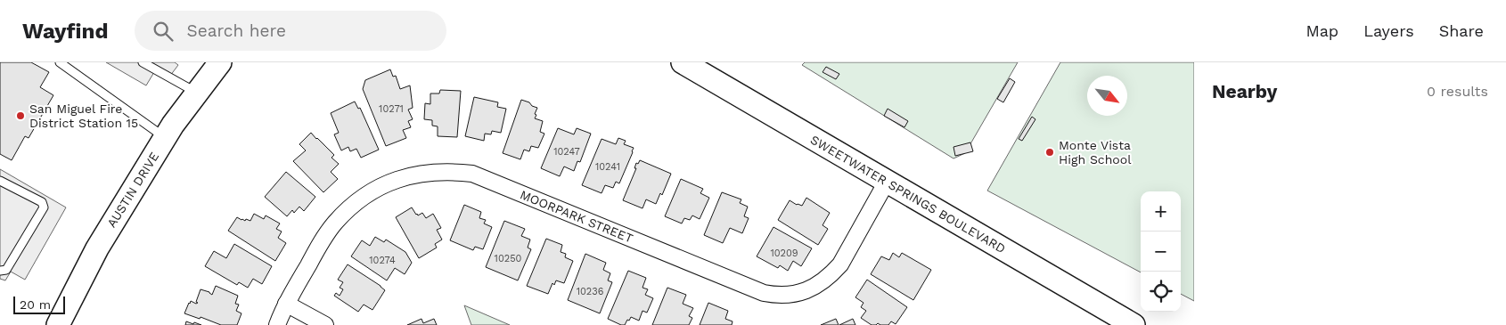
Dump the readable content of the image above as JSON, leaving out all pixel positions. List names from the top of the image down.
{
  "streets": {
    "main road": ["AUSTIN DRIVE", "SWEETWATER SPRINGS BOULEVARD"],
    "street": ["MOORPARK STREET"]
  },
  "crossings": [
    ["SWEETWATER SPRINGS BOULEVARD", "MOORPARK STREET"]
  ],
  "places": ["San Miguel Fire District Station 15", "Monte Vista High School"],
  "house_numbers": [
    "10271",
    "10247",
    "10241",
    "10209",
    "10250",
    "10274",
    "10236"
  ],
  "scale_bar": "20 m",
  "north": "bottom right",
  "page": {
    "header": "Wayfind",
    "search": "Search here",
    "nav": ["Map", "Layers", "Share"],
    "heading": ["Nearby", "0 results"],
    "map_buttons": ["+", "−"],
    "scale": "20 m"
  }
}
